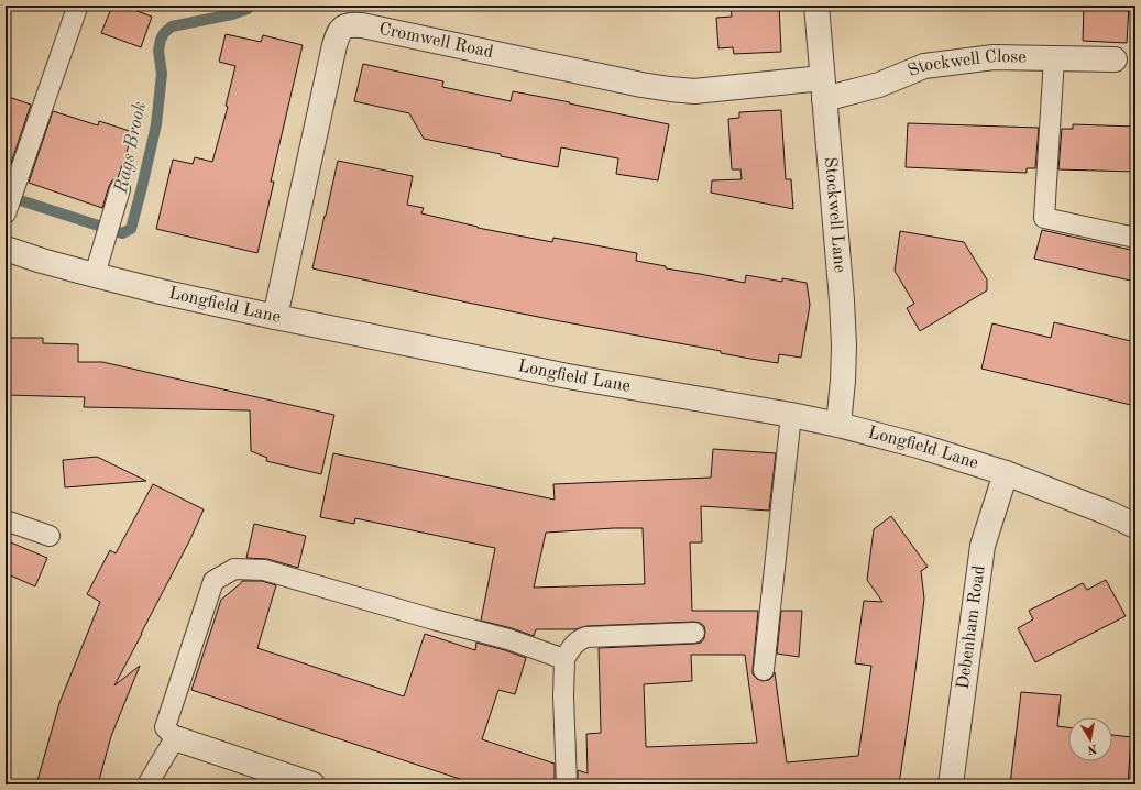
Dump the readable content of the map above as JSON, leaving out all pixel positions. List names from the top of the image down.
{
  "streets": {
    "street": [
      "Cromwell Road",
      "Stockwell Close",
      "Stockwell Lane",
      "Longfield Lane",
      "Debenham Road"
    ]
  },
  "crossings": [
    ["Cromwell Road", "Stockwell Close"],
    ["Cromwell Road", "Stockwell Lane"],
    ["Cromwell Road", "Longfield Lane"],
    ["Stockwell Close", "Stockwell Lane"],
    ["Stockwell Lane", "Longfield Lane"],
    ["Longfield Lane", "Debenham Road"]
  ],
  "water": ["Rags Brook"],
  "north": "bottom"
}
